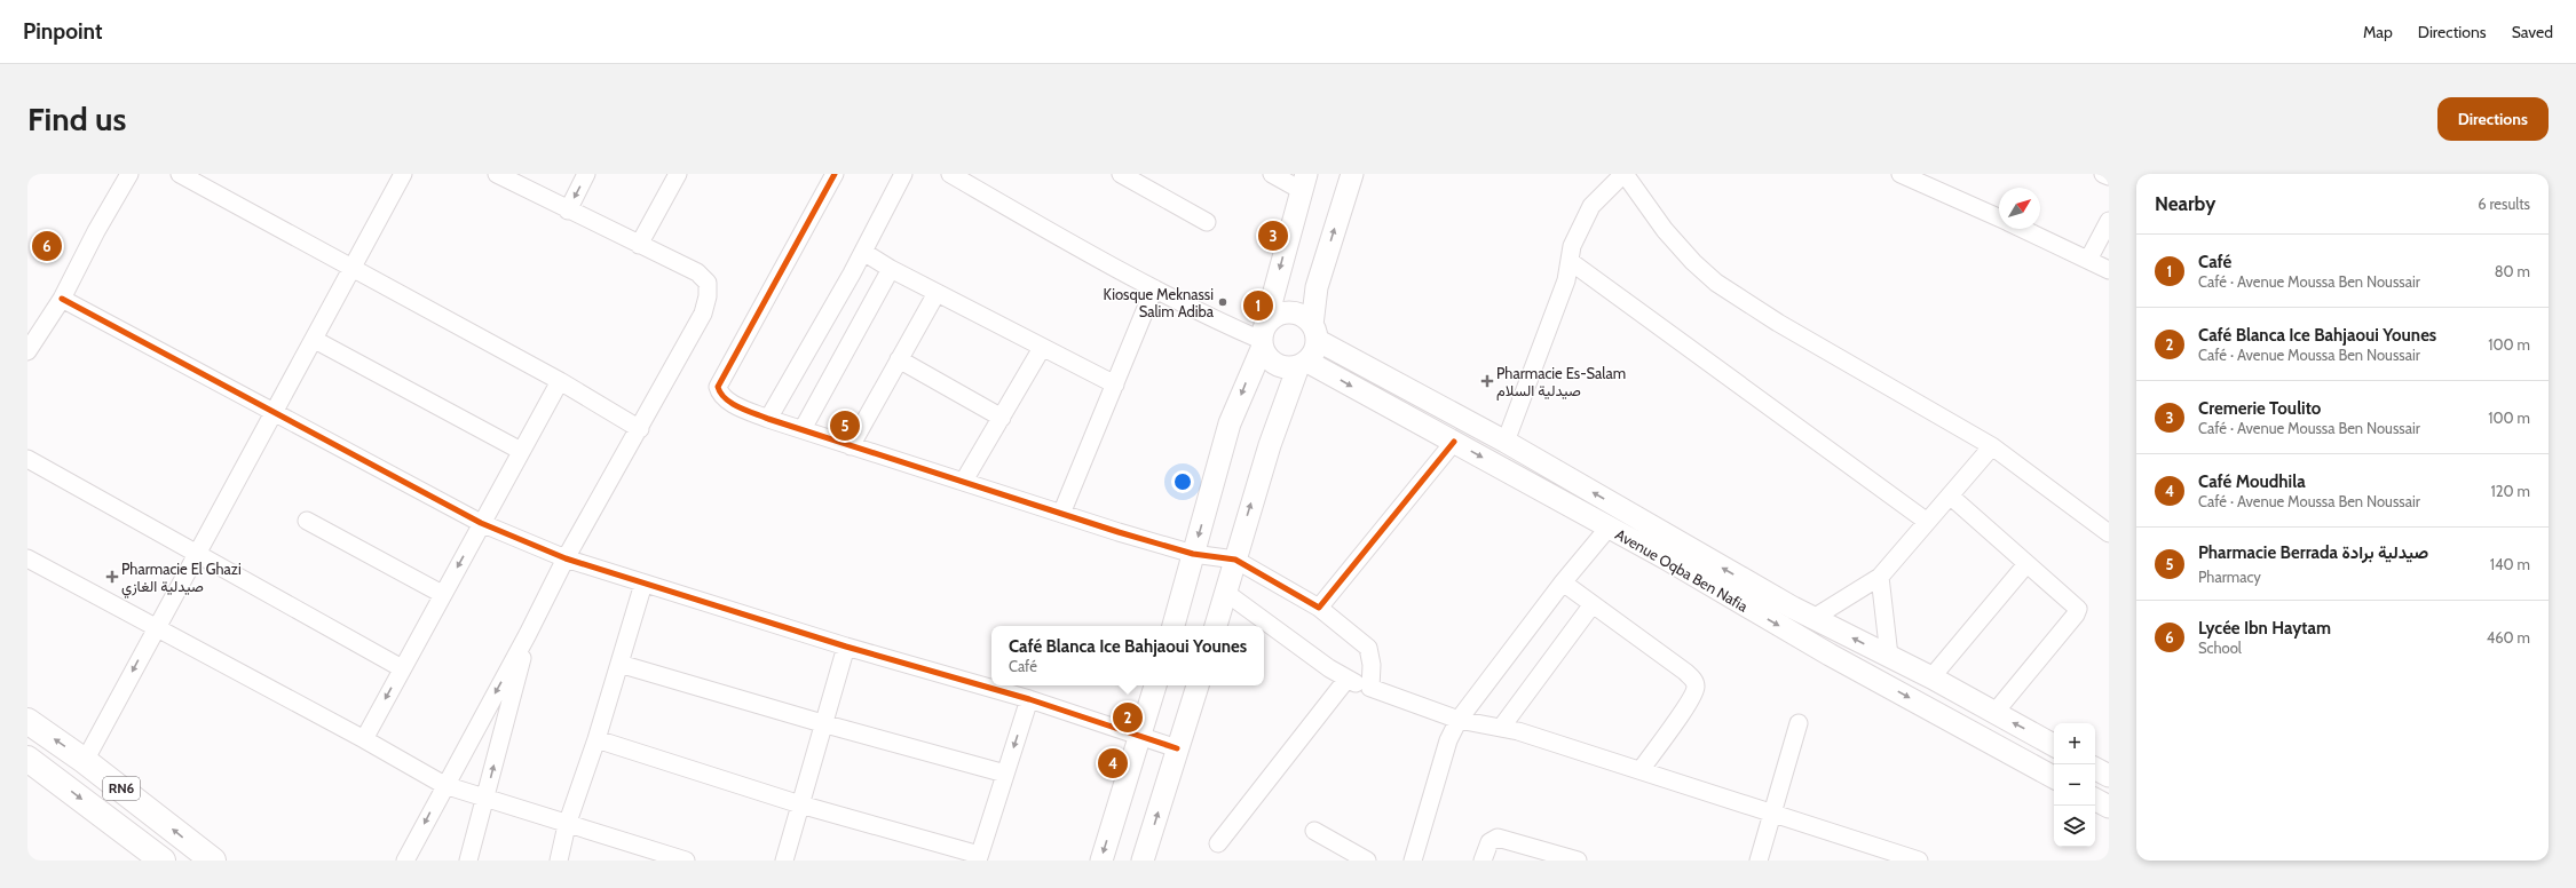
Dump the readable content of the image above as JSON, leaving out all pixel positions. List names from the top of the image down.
{
  "streets": {
    "main road": ["RN6"],
    "street": ["Avenue Oqba Ben Nafia"]
  },
  "places": {
    "other": ["Kiosque Meknassi Salim Adiba"],
    "health": ["Pharmacie Es-Salam صيدلية السلام", "Pharmacie El Ghazi صيدلية الغازي"]
  },
  "north": "top right",
  "page": {
    "header": "Pinpoint",
    "nav": ["Map", "Directions", "Saved"],
    "buttons": "Directions",
    "title": "Find us",
    "heading": ["Nearby", "6 results"],
    "pins": [
      "3",
      "6",
      "1",
      "5",
      "2",
      "4"
    ],
    "list": [
      {
        "mark": "1",
        "name": "Café",
        "note": "Café · Avenue Moussa Ben Noussair",
        "value": "80 m"
      },
      {
        "mark": "2",
        "name": "Café Blanca Ice Bahjaoui Younes",
        "note": "Café · Avenue Moussa Ben Noussair",
        "value": "100 m"
      },
      {
        "mark": "3",
        "name": "Cremerie Toulito",
        "note": "Café · Avenue Moussa Ben Noussair",
        "value": "100 m"
      },
      {
        "mark": "4",
        "name": "Café Moudhila",
        "note": "Café · Avenue Moussa Ben Noussair",
        "value": "120 m"
      },
      {
        "mark": "5",
        "name": "Pharmacie Berrada صيدلية برادة",
        "note": "Pharmacy",
        "value": "140 m"
      },
      {
        "mark": "6",
        "name": "Lycée Ibn Haytam",
        "note": "School",
        "value": "460 m"
      }
    ],
    "popup": ["Café Blanca Ice Bahjaoui Younes", "Café"],
    "map_buttons": ["+", "−"]
  }
}
